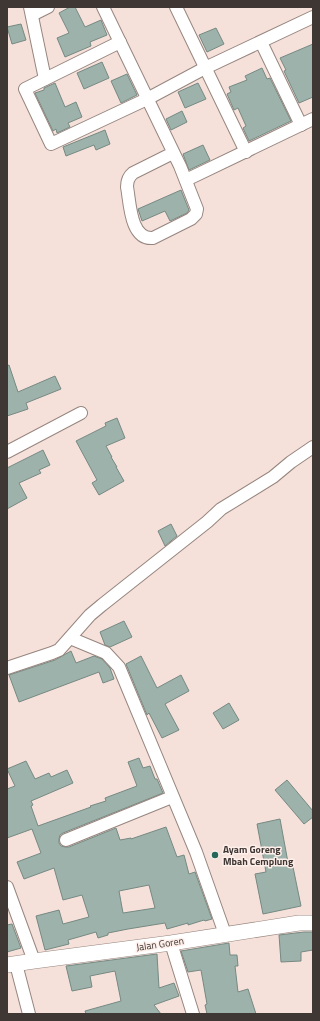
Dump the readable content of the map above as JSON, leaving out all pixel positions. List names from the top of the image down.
{
  "streets": {
    "street": ["Jalan Goren"]
  },
  "places": ["Ayam Goreng Mbah Cemplung"]
}
